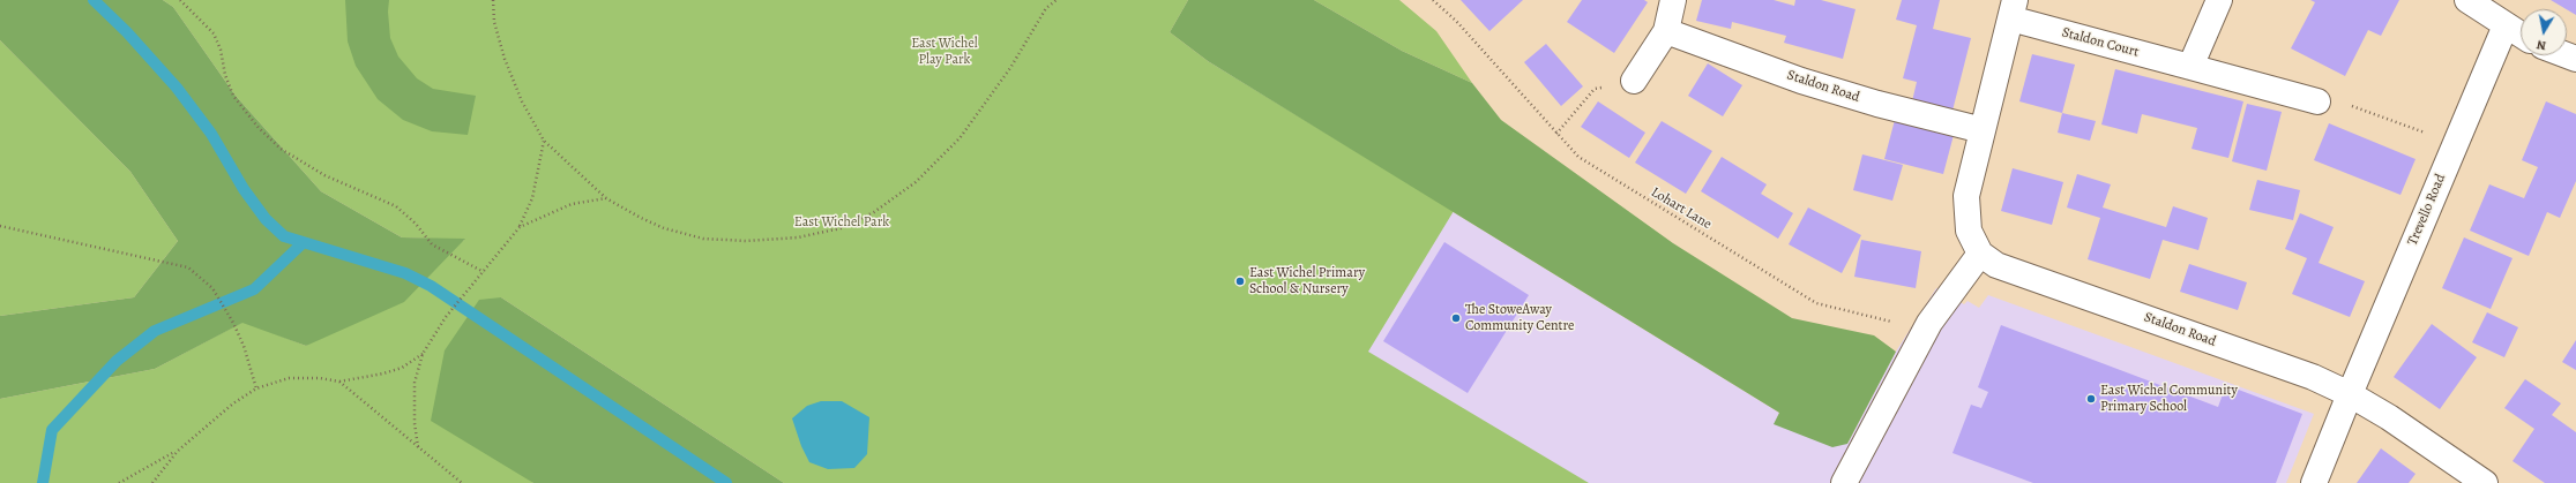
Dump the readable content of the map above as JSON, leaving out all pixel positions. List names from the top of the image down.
{
  "streets": {
    "street": ["Staldon Court", "Staldon Road", "Trevello Road"],
    "path": ["Lohart Lane"]
  },
  "crossings": [
    ["Staldon Road", "Trevello Road"]
  ],
  "parks": ["East Wichel Play Park", "East Wichel Park"],
  "places": ["East Wichel Primary School & Nursery", "The StoweAway Community Centre", "East Wichel Community Primary School"],
  "north": "bottom"
}
